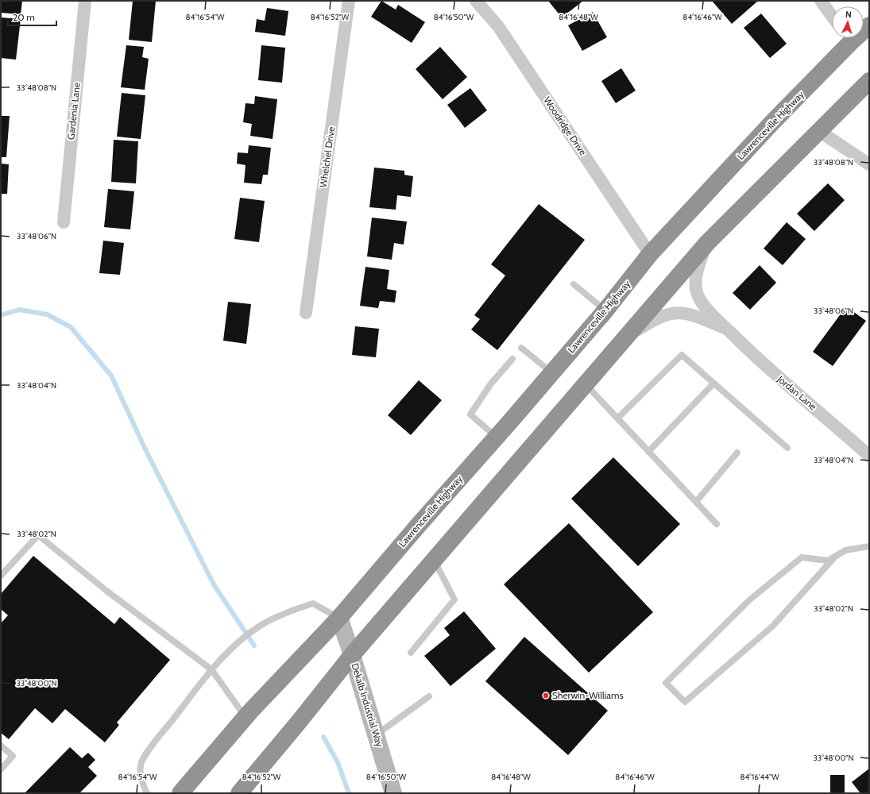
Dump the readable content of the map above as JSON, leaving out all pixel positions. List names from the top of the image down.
{
  "streets": {
    "highway": ["Lawrenceville Highway"],
    "main road": ["Dekalb Industrial Way"],
    "street": [
      "Gardenia Lane",
      "Woodridge Drive",
      "Whelchel Drive",
      "Jordan Lane"
    ]
  },
  "crossings": [
    ["Lawrenceville Highway", "Woodridge Drive"],
    ["Lawrenceville Highway", "Dekalb Industrial Way"]
  ],
  "places": ["Sherwin-Williams"],
  "scale_bar": "20 m",
  "north": "top",
  "coordinates": [
    "84°16'54\"W",
    "84°16'52\"W",
    "84°16'50\"W",
    "84°16'48\"W",
    "84°16'46\"W",
    "33°48'08\"N",
    "33°48'06\"N",
    "33°48'04\"N",
    "33°48'02\"N",
    "33°48'00\"N",
    "84°16'44\"W"
  ]
}
